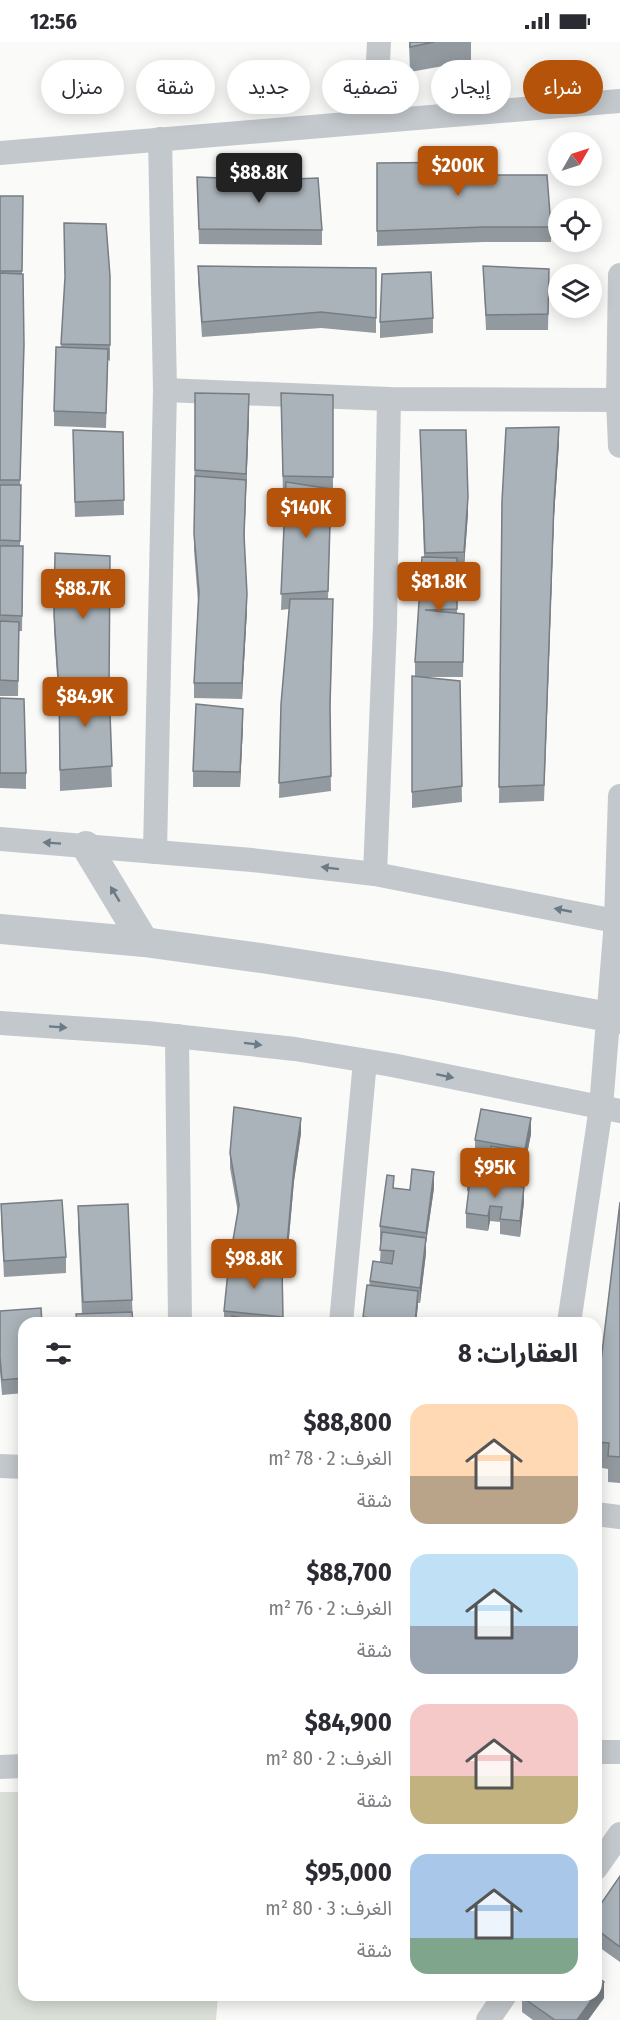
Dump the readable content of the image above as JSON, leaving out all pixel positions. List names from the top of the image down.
{
  "north": "top right",
  "page": {
    "status": "12:56",
    "chip": [
      "شراء",
      "إيجار",
      "تصفية",
      "جديد",
      "شقة",
      "منزل"
    ],
    "price": [
      "$200K",
      "$88.8K",
      "$140K",
      "$81.8K",
      "$88.7K",
      "$84.9K",
      "$95K",
      "$98.8K"
    ],
    "heading": "العقارات: 8",
    "list": [
      {
        "name": "$88,800",
        "note": "الغرف: 2 · 78 m² · شقة"
      },
      {
        "name": "$88,700",
        "note": "الغرف: 2 · 76 m² · شقة"
      },
      {
        "name": "$84,900",
        "note": "الغرف: 2 · 80 m² · شقة"
      },
      {
        "name": "$95,000",
        "note": "الغرف: 3 · 80 m² · شقة"
      }
    ]
  }
}
